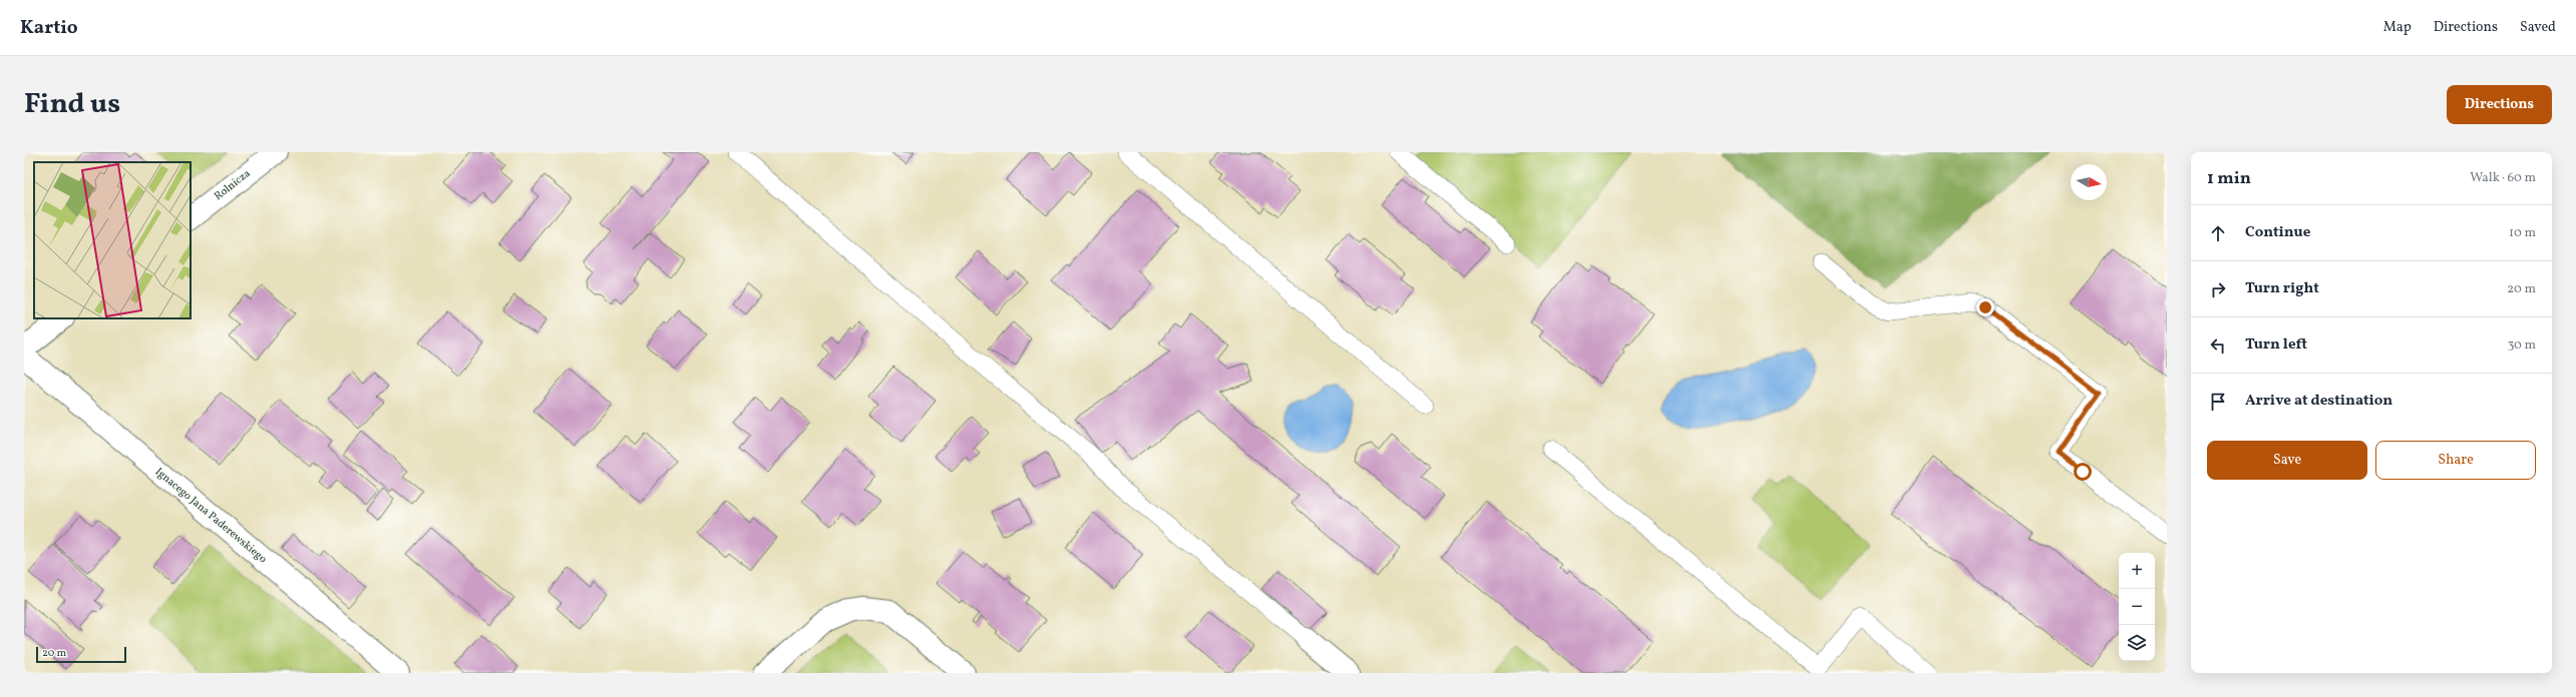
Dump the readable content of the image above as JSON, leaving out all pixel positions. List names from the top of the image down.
{
  "streets": {
    "street": ["Rolnicza", "Ignacego Jana Paderewskiego"]
  },
  "scale_bar": "20 m",
  "north": "right",
  "page": {
    "header": "Kartio",
    "nav": ["Map", "Directions", "Saved"],
    "title": "Find us",
    "buttons": [
      "Directions",
      ["Save", "Share"]
    ],
    "heading": ["1 min", "Walk · 60 m"],
    "list": [
      ["Continue", "10 m"],
      ["Turn right", "20 m"],
      ["Turn left", "30 m"],
      "Arrive at destination"
    ],
    "map_buttons": ["+", "−"],
    "scale": "20 m"
  }
}
